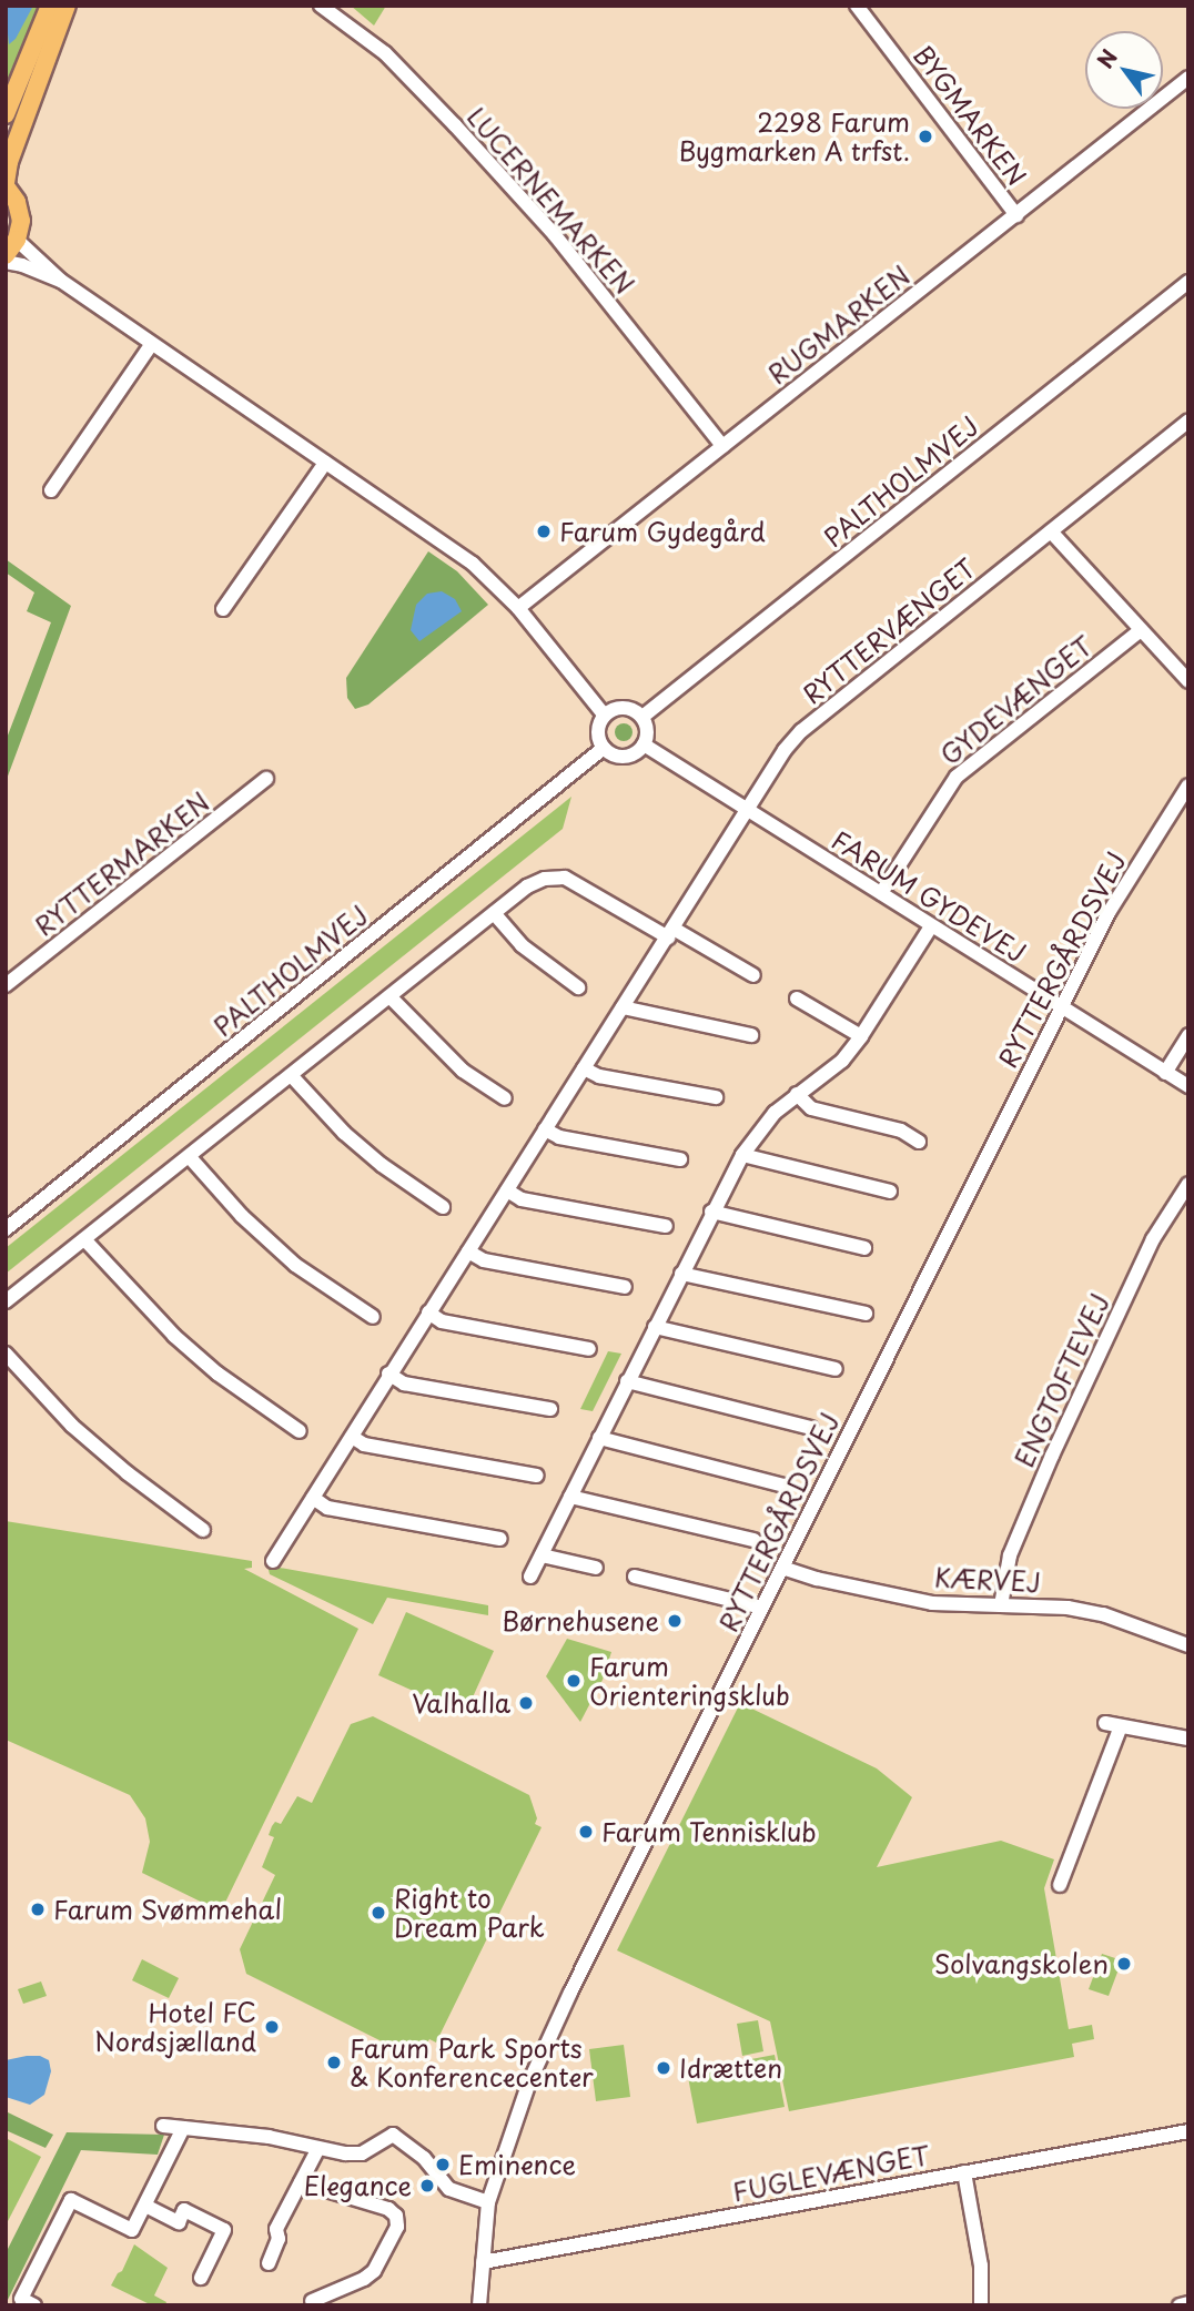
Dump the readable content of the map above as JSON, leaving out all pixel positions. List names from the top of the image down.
{
  "streets": {
    "street": [
      "BYGMARKEN",
      "LUCERNEMARKEN",
      "RUGMARKEN",
      "PALTHOLMVEJ",
      "RYTTERVÆNGET",
      "GYDEVÆNGET",
      "RYTTERMARKEN",
      "FARUM GYDEVEJ",
      "RYTTERGÅRDSVEJ",
      "ENGTOFTEVEJ",
      "KÆRVEJ",
      "FUGLEVÆNGET"
    ]
  },
  "crossings": [
    ["BYGMARKEN", "RUGMARKEN"],
    ["LUCERNEMARKEN", "RUGMARKEN"],
    ["PALTHOLMVEJ", "FARUM GYDEVEJ"],
    ["RYTTERVÆNGET", "FARUM GYDEVEJ"],
    ["GYDEVÆNGET", "FARUM GYDEVEJ"],
    ["FARUM GYDEVEJ", "RYTTERGÅRDSVEJ"],
    ["RYTTERGÅRDSVEJ", "KÆRVEJ"],
    ["RYTTERGÅRDSVEJ", "FUGLEVÆNGET"],
    ["ENGTOFTEVEJ", "KÆRVEJ"]
  ],
  "places": [
    "2298 Farum Bygmarken A trfst.",
    "Farum Gydegård",
    "Børnehusene",
    "Farum Orienteringsklub",
    "Valhalla",
    "Farum Tennisklub",
    "Farum Svømmehal",
    "Right to Dream Park",
    "Solvangskolen",
    "Hotel FC Nordsjælland",
    "Farum Park Sports & Konferencecenter",
    "Idrætten",
    "Eminence",
    "Elegance"
  ],
  "north": "top left"
}
